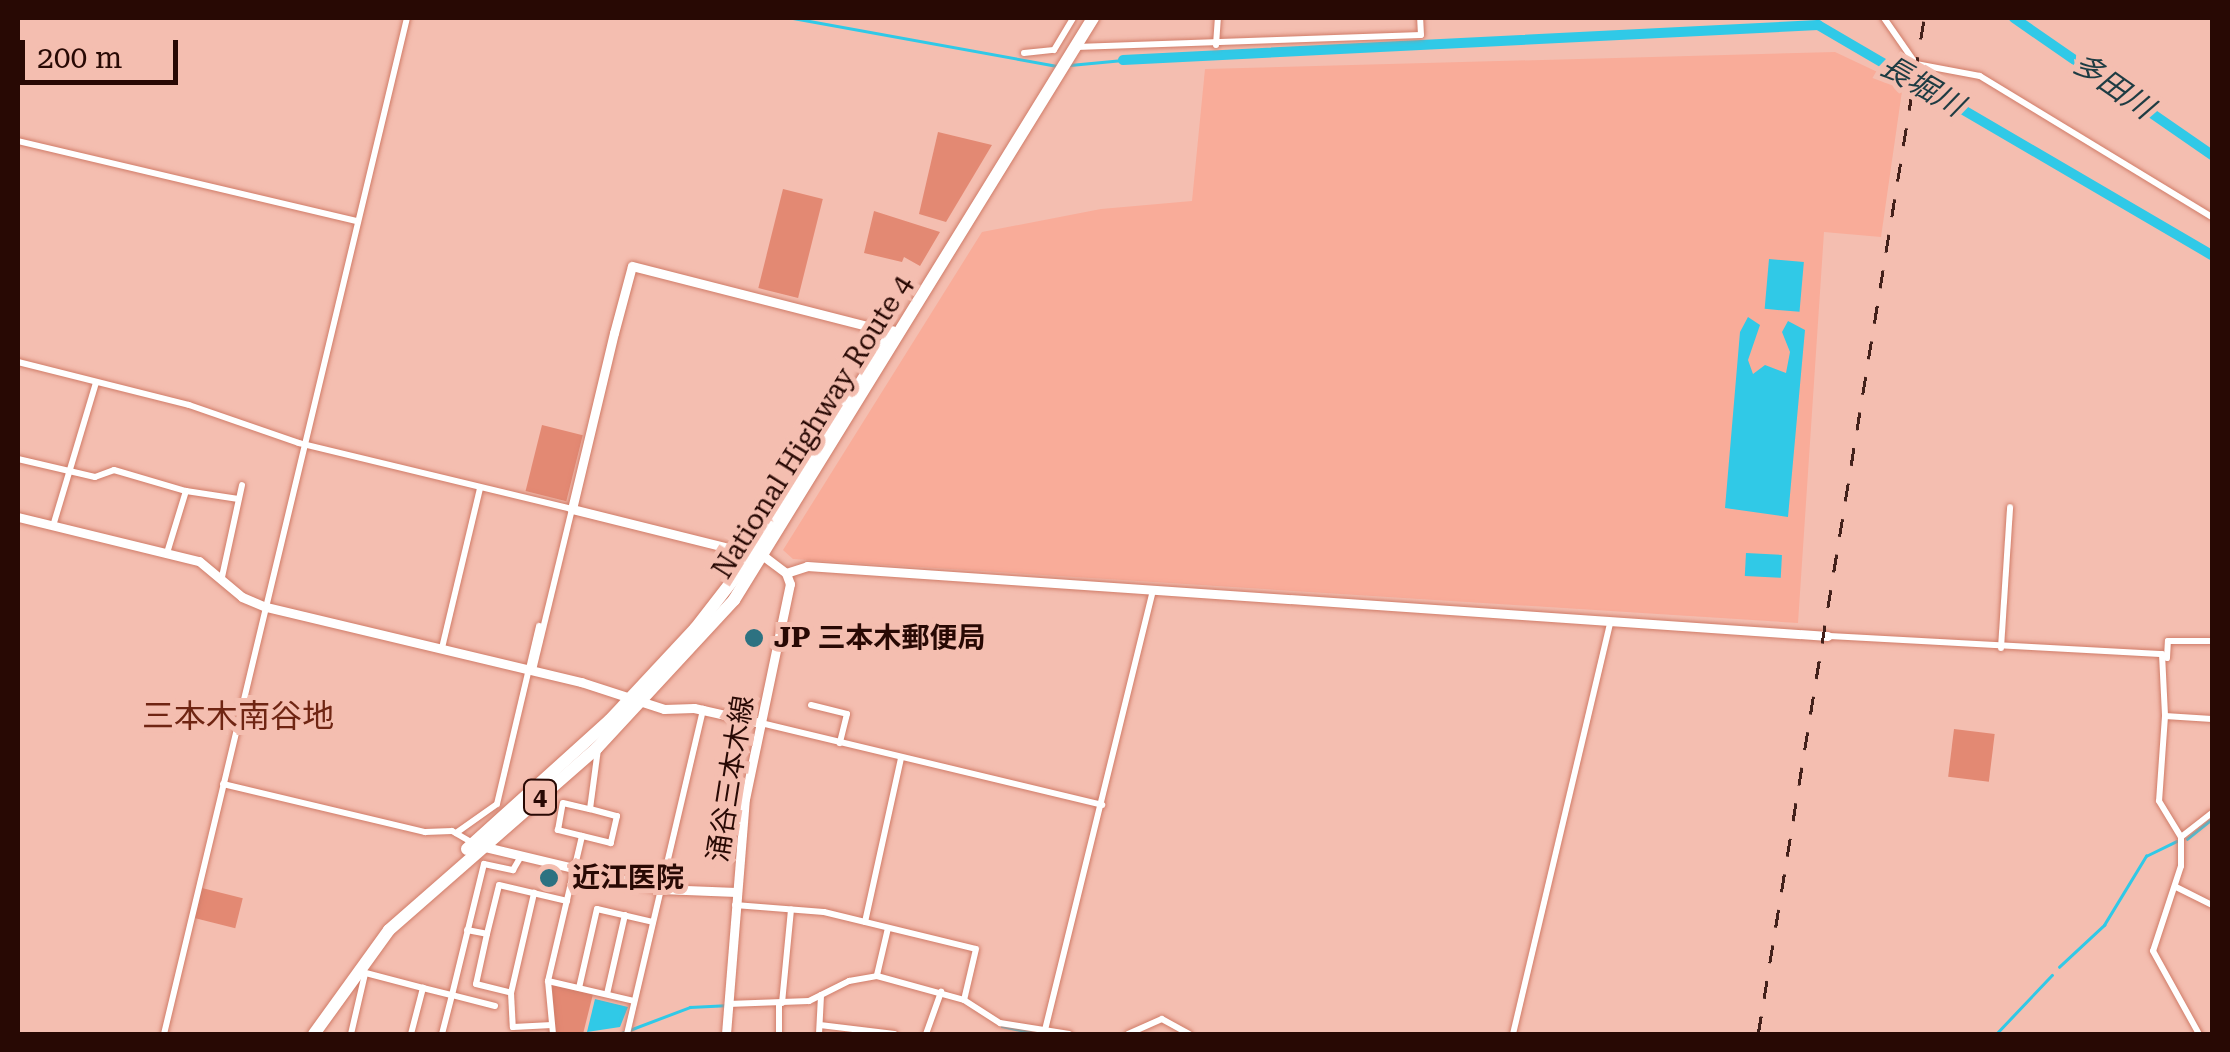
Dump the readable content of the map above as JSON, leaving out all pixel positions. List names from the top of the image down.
{
  "streets": {
    "highway": ["National Highway Route 4", "4"],
    "street": ["涌谷三本木線"]
  },
  "districts": ["三本木南谷地"],
  "water": ["長堀川", "多田川"],
  "places": ["JP 三本木郵便局", "近江医院"],
  "scale_bar": "200 m"
}
